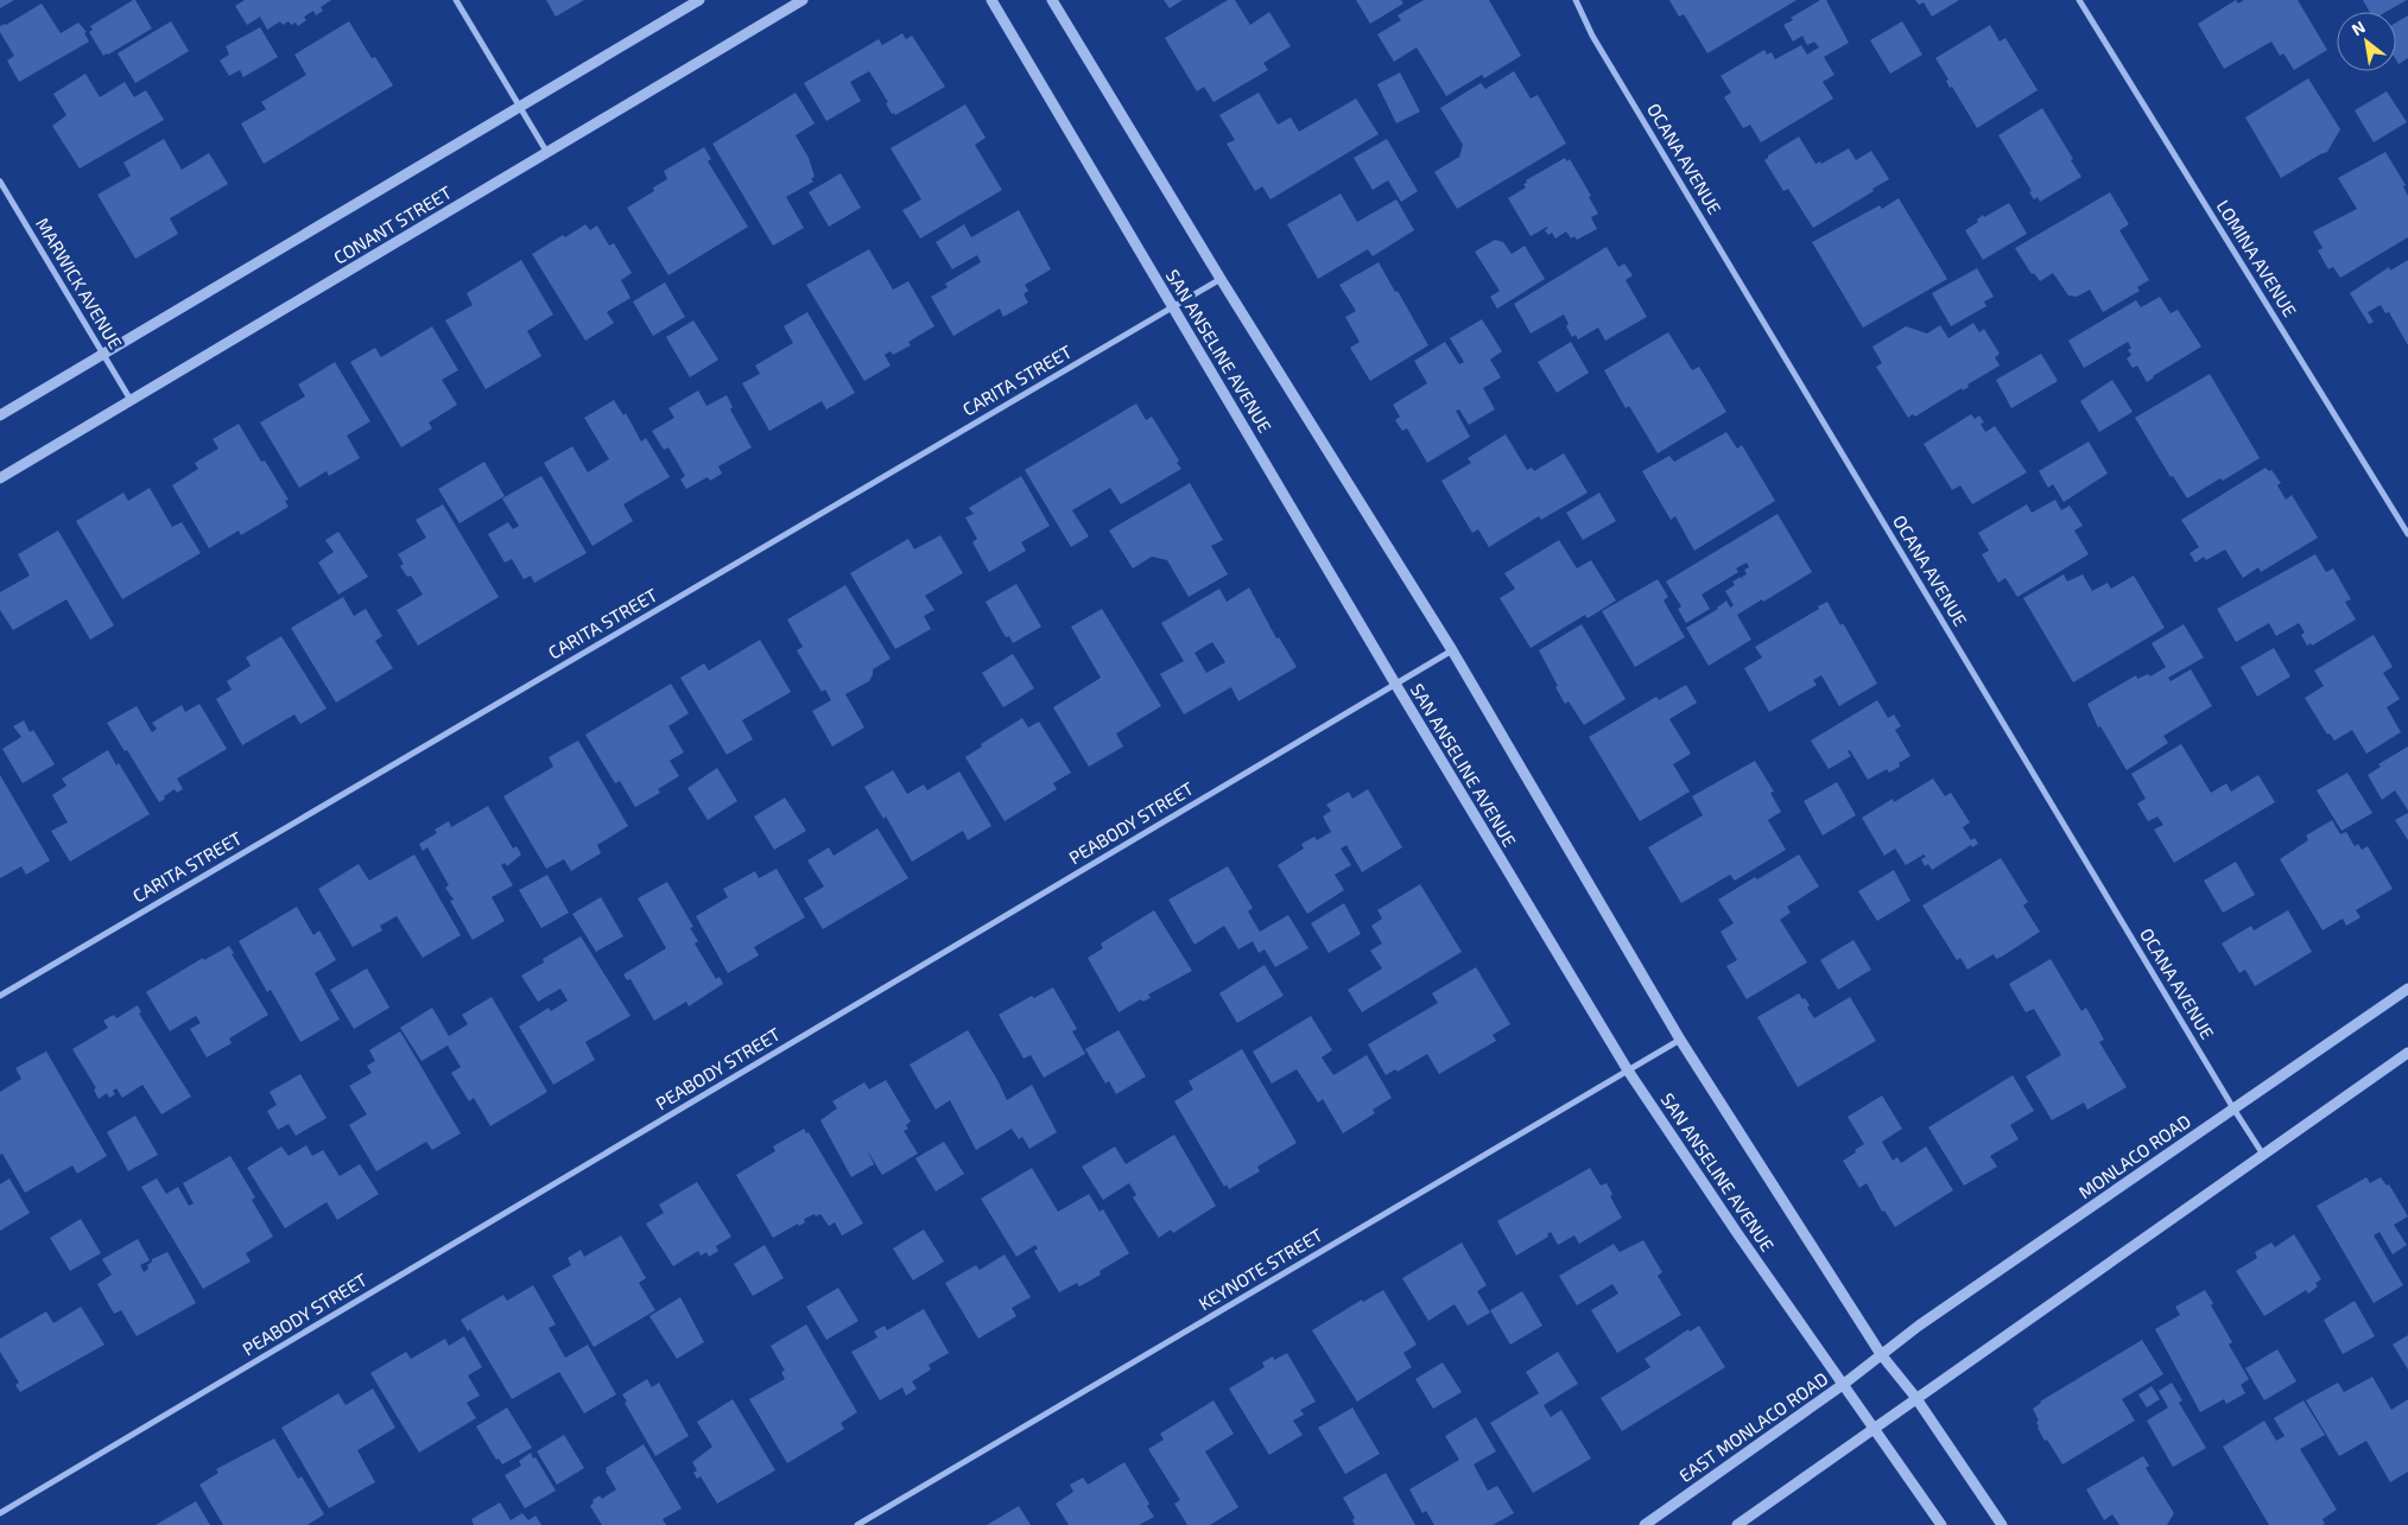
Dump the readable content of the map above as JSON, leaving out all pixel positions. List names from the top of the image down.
{
  "streets": {
    "street": [
      "OCANA AVENUE",
      "CONANT STREET",
      "LOMINA AVENUE",
      "MARWICK AVENUE",
      "SAN ANSELINE AVENUE",
      "CARITA STREET",
      "PEABODY STREET",
      "MONLACO ROAD",
      "KEYNOTE STREET",
      "EAST MONLACO ROAD"
    ]
  },
  "crossings": [
    ["OCANA AVENUE", "MONLACO ROAD"],
    ["CONANT STREET", "MARWICK AVENUE"],
    ["SAN ANSELINE AVENUE", "CARITA STREET"],
    ["SAN ANSELINE AVENUE", "PEABODY STREET"],
    ["SAN ANSELINE AVENUE", "KEYNOTE STREET"],
    ["SAN ANSELINE AVENUE", "EAST MONLACO ROAD"],
    ["MONLACO ROAD", "EAST MONLACO ROAD"]
  ],
  "north": "top left"
}
